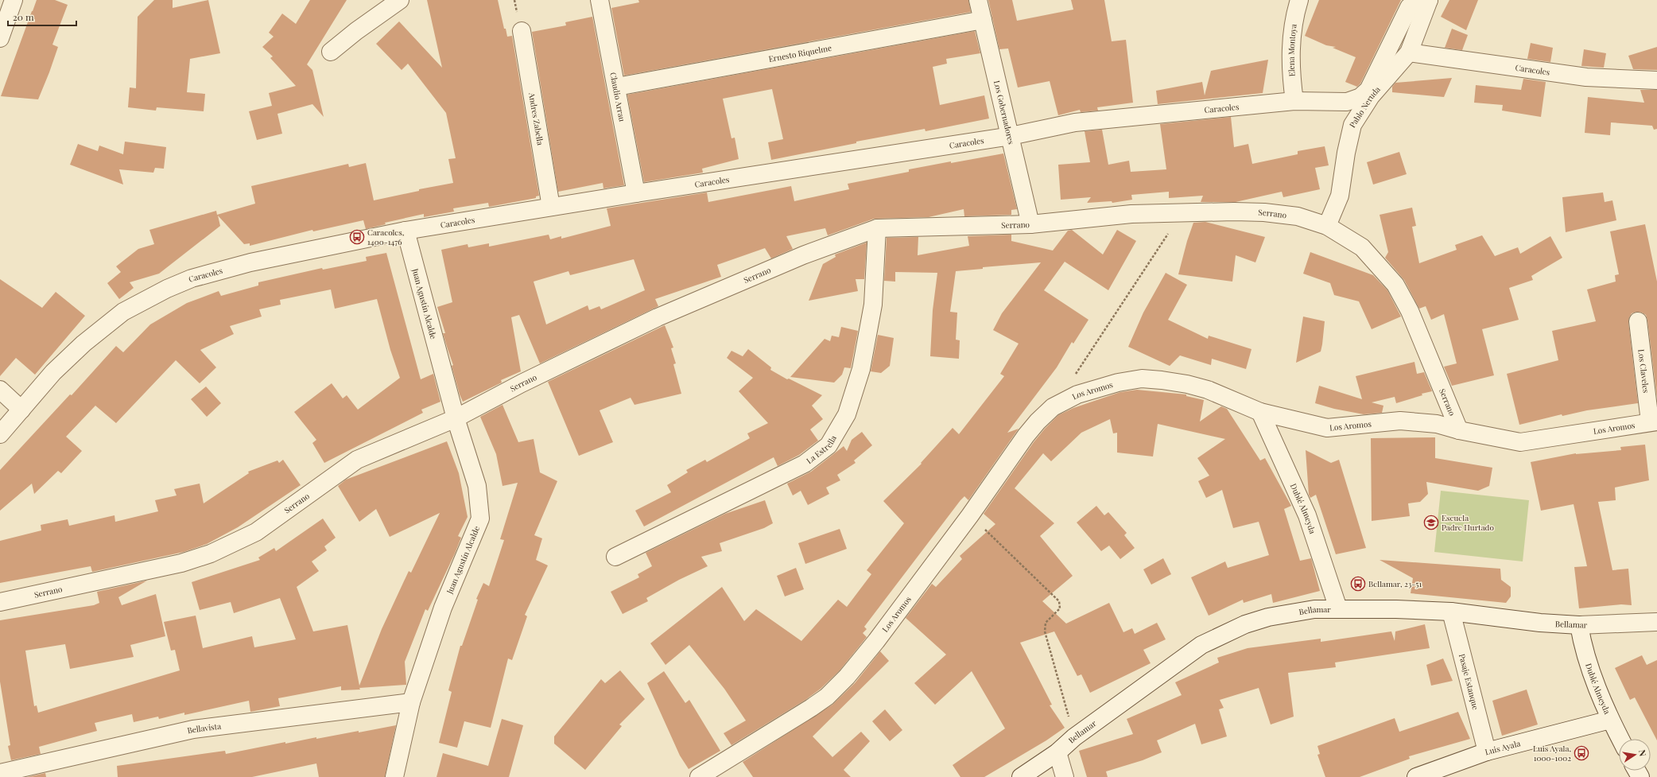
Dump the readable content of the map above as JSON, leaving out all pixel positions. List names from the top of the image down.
{
  "streets": {
    "street": [
      "Elena Montoya",
      "Ernesto Riquelme",
      "Caracoles",
      "Claudio Arrau",
      "Pablo Neruda",
      "Los Gobernadores",
      "Andres Zabella",
      "Serrano",
      "Juan Agustín Alcalde",
      "Los Claveles",
      "Los Aromos",
      "La Estrella",
      "Dublé Almeyda",
      "Bellamar",
      "Pasaje Estanque",
      "Bellavista",
      "Luis Ayala"
    ]
  },
  "crossings": [
    ["Elena Montoya", "Caracoles"],
    ["Ernesto Riquelme", "Claudio Arrau"],
    ["Ernesto Riquelme", "Los Gobernadores"],
    ["Caracoles", "Claudio Arrau"],
    ["Caracoles", "Pablo Neruda"],
    ["Caracoles", "Los Gobernadores"],
    ["Caracoles", "Andres Zabella"],
    ["Caracoles", "Juan Agustín Alcalde"],
    ["Pablo Neruda", "Serrano"],
    ["Los Gobernadores", "Serrano"],
    ["Serrano", "Juan Agustín Alcalde"],
    ["Serrano", "Los Aromos"],
    ["Serrano", "La Estrella"],
    ["Juan Agustín Alcalde", "Bellavista"],
    ["Los Claveles", "Los Aromos"],
    ["Los Aromos", "Dublé Almeyda"],
    ["Dublé Almeyda", "Bellamar"],
    ["Dublé Almeyda", "Luis Ayala"],
    ["Bellamar", "Pasaje Estanque"],
    ["Pasaje Estanque", "Luis Ayala"]
  ],
  "places": {
    "bus stop": ["Caracoles, 1400-1476", "Bellamar, 23-51", "Luis Ayala, 1000-1002"],
    "school or university": ["Escuela Padre Hurtado"]
  },
  "scale_bar": "20 m",
  "north": "right"
}
